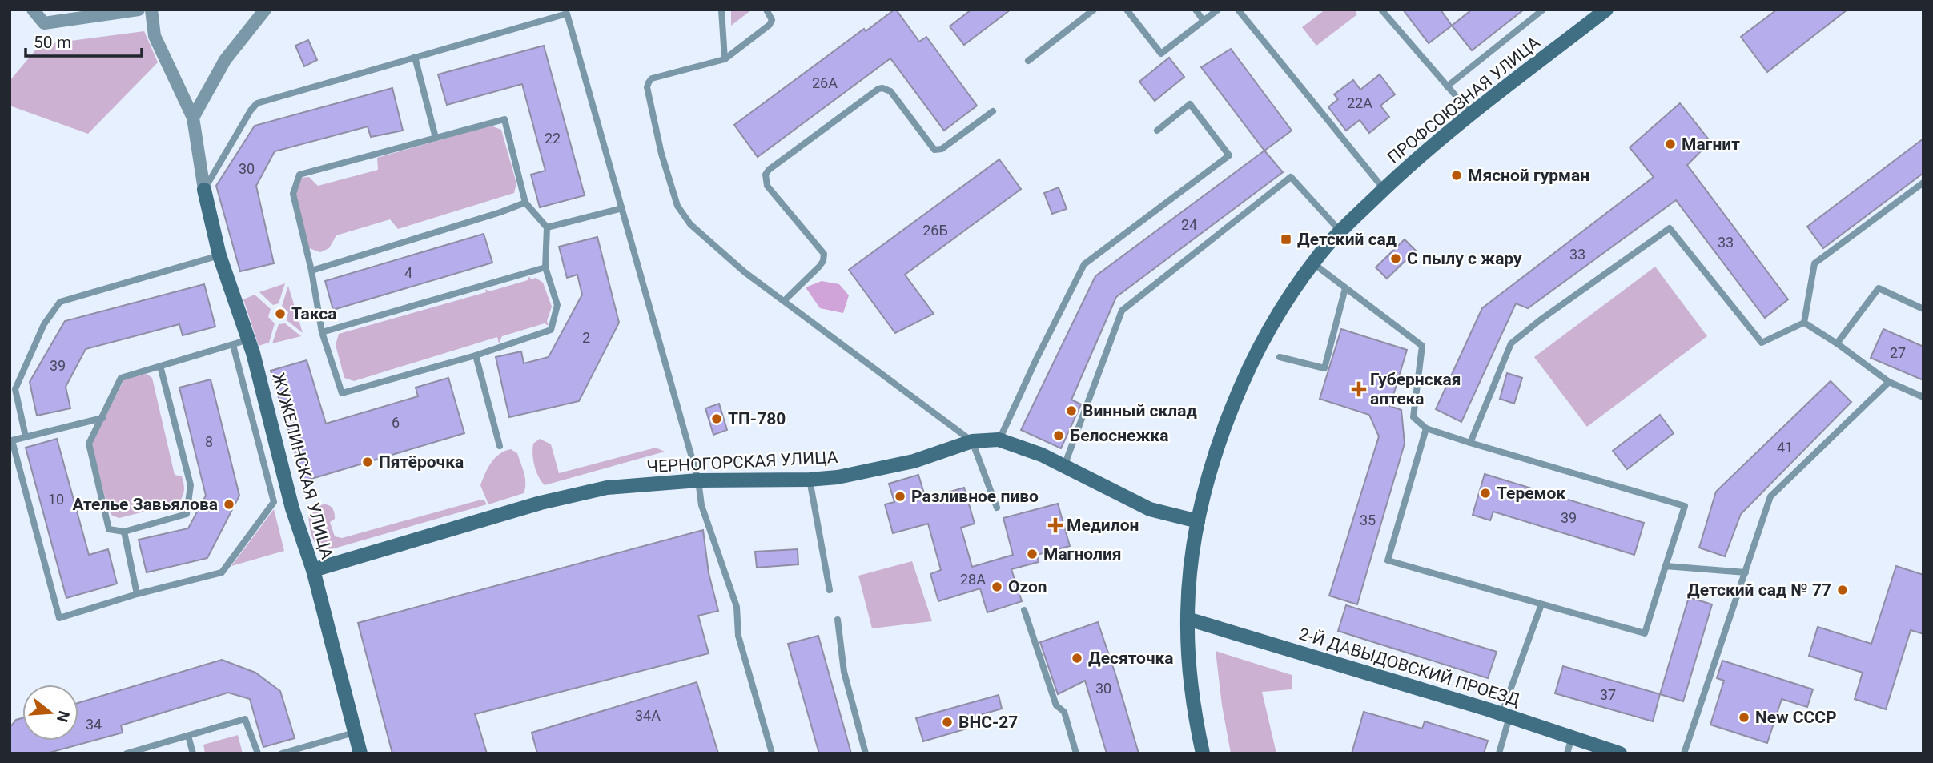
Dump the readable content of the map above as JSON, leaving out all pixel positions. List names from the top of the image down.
{
  "streets": {
    "street": [
      "ПРОФСОЮЗНАЯ УЛИЦА",
      "ЧЕРНОГОРСКАЯ УЛИЦА",
      "ЖУЖЕЛИНСКАЯ УЛИЦА",
      "2-Й ДАВЫДОВСКИЙ ПРОЕЗД"
    ]
  },
  "crossings": [
    ["ПРОФСОЮЗНАЯ УЛИЦА", "ЧЕРНОГОРСКАЯ УЛИЦА"],
    ["ПРОФСОЮЗНАЯ УЛИЦА", "2-Й ДАВЫДОВСКИЙ ПРОЕЗД"],
    ["ЧЕРНОГОРСКАЯ УЛИЦА", "ЖУЖЕЛИНСКАЯ УЛИЦА"]
  ],
  "places": {
    "other": [
      "Магнит",
      "Мясной гурман",
      "С пылу с жару",
      "Такса",
      "Винный склад",
      "ТП-780",
      "Белоснежка",
      "Пятёрочка",
      "Теремок",
      "Разливное пиво",
      "Ателье Завьялова",
      "Магнолия",
      "Ozon",
      "Детский сад № 77",
      "Десяточка",
      "New СССР",
      "ВНС-27"
    ],
    "transit": ["Детский сад"],
    "health": ["Губернская аптека", "Медилон"]
  },
  "house_numbers": [
    "26А",
    "22А",
    "22",
    "30",
    "24",
    "26Б",
    "33",
    "33",
    "4",
    "2",
    "27",
    "39",
    "6",
    "8",
    "41",
    "10",
    "39",
    "35",
    "28А",
    "30",
    "37",
    "34А",
    "34"
  ],
  "scale_bar": "50 m",
  "north": "right"
}
